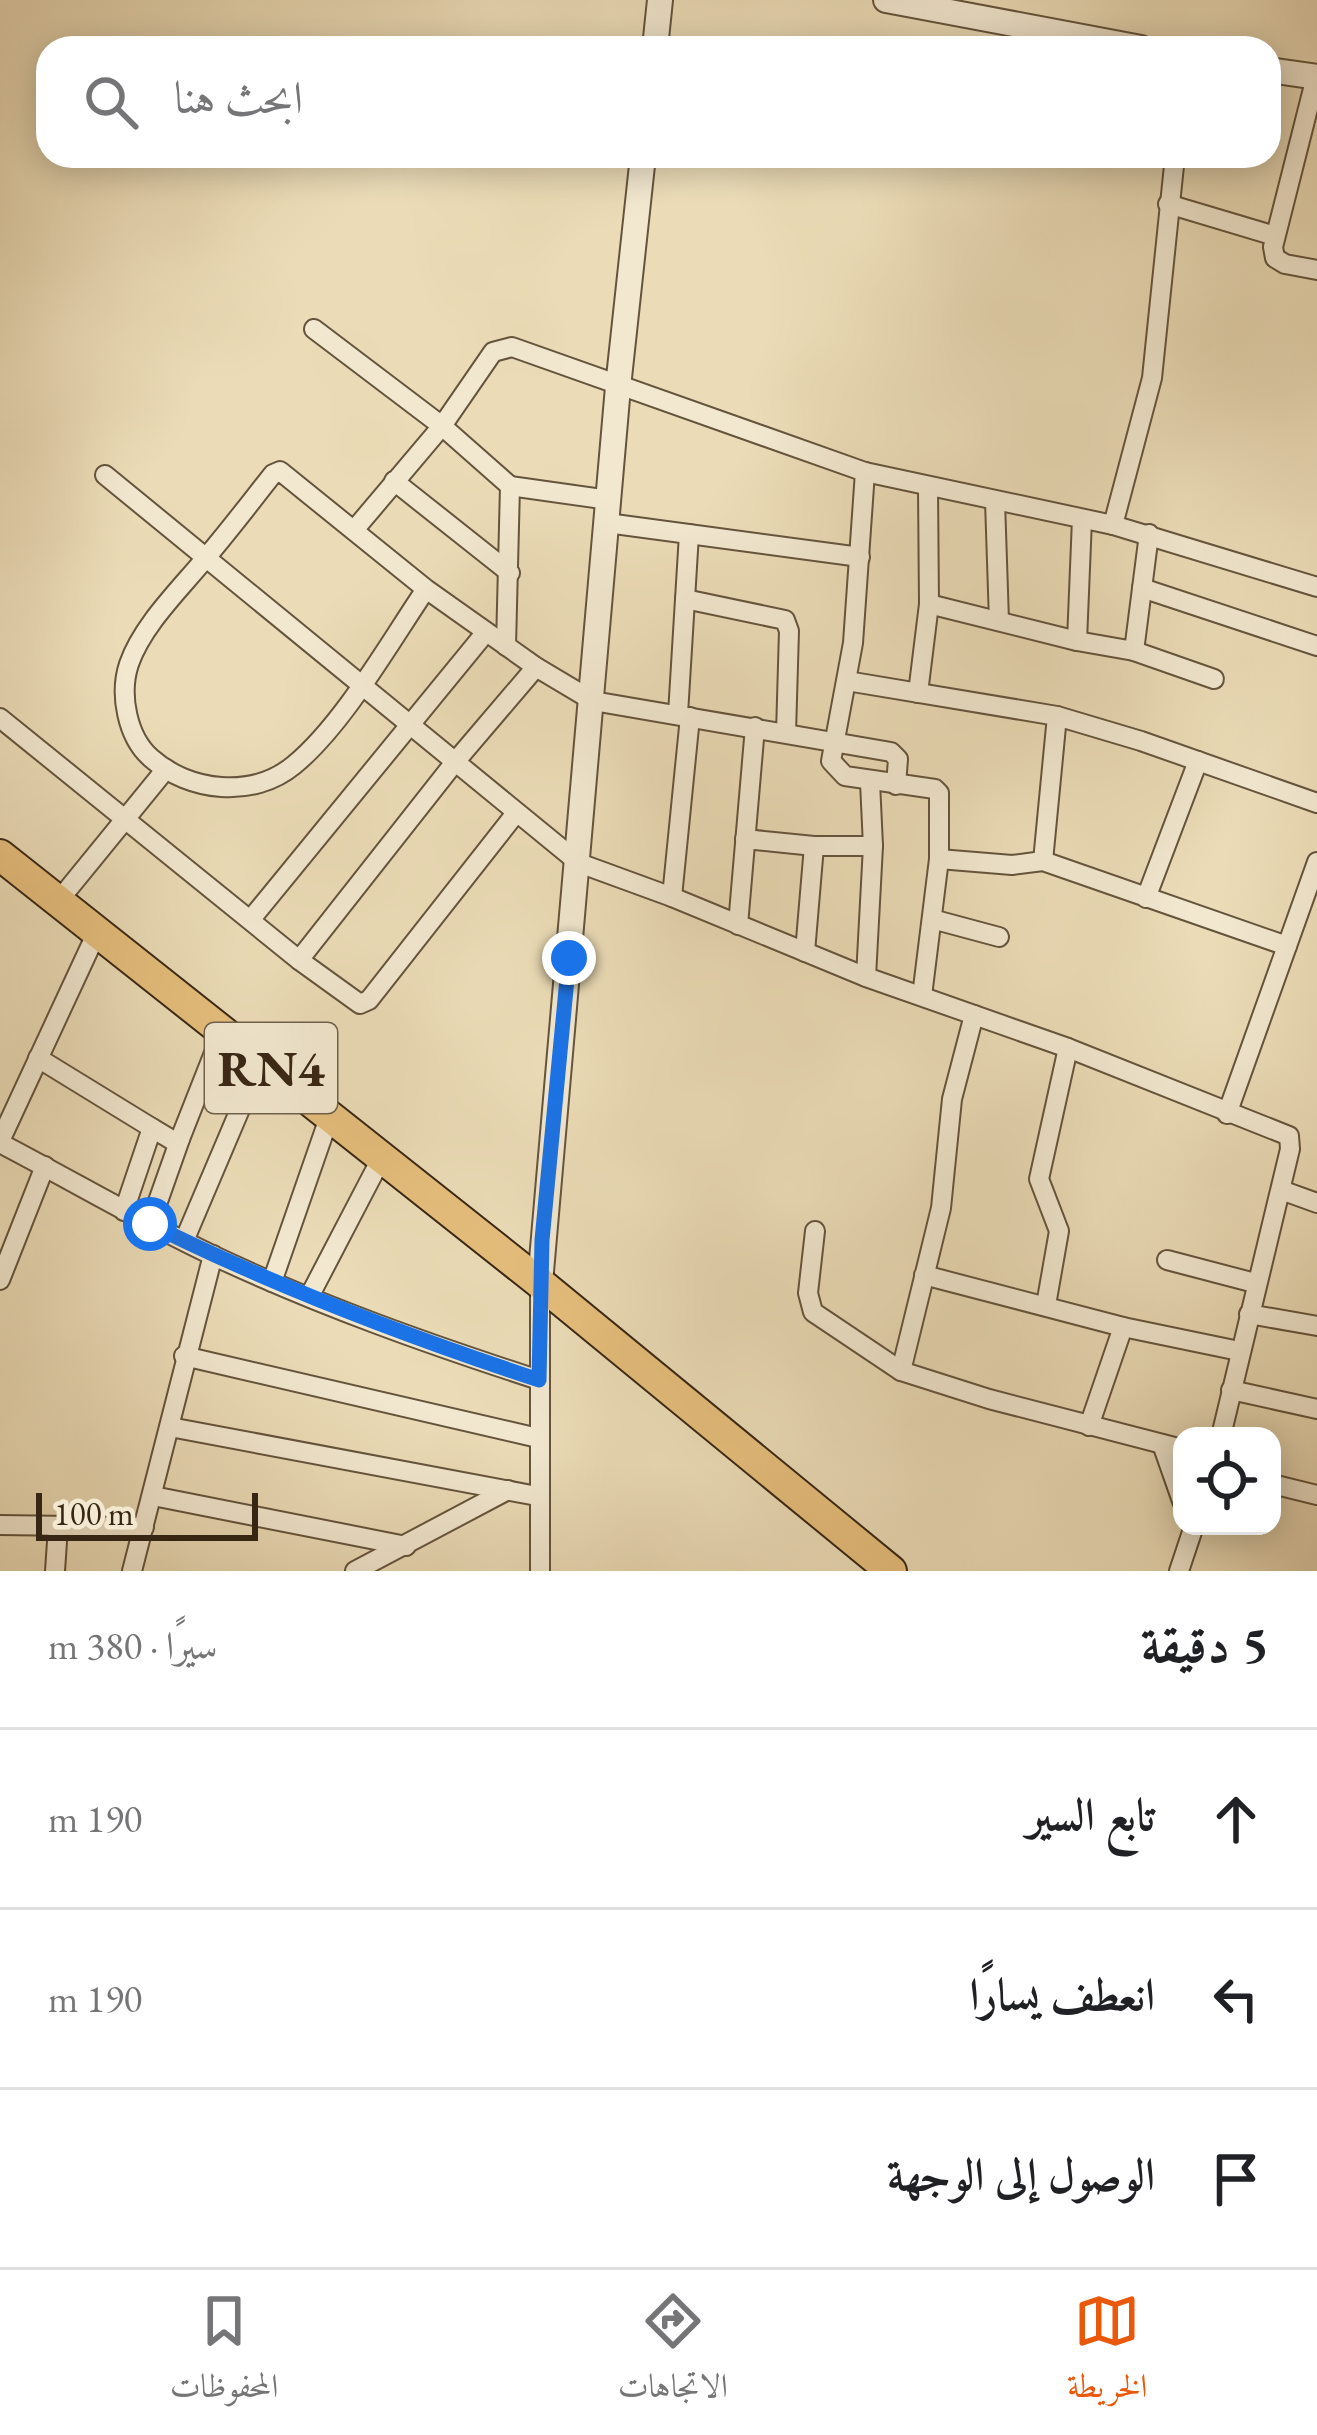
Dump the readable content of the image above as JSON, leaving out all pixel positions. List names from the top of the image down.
{
  "streets": {
    "main road": ["RN4"]
  },
  "scale_bar": "100 m",
  "page": {
    "search": "ابحث هنا",
    "scale": "100 m",
    "heading": ["5 دقيقة", "سيرًا · 380 m"],
    "list": [
      ["تابع السير", "190 m"],
      ["انعطف يسارًا", "190 m"],
      "الوصول إلى الوجهة"
    ],
    "nav": ["الخريطة", "الاتجاهات", "المحفوظات"]
  }
}
